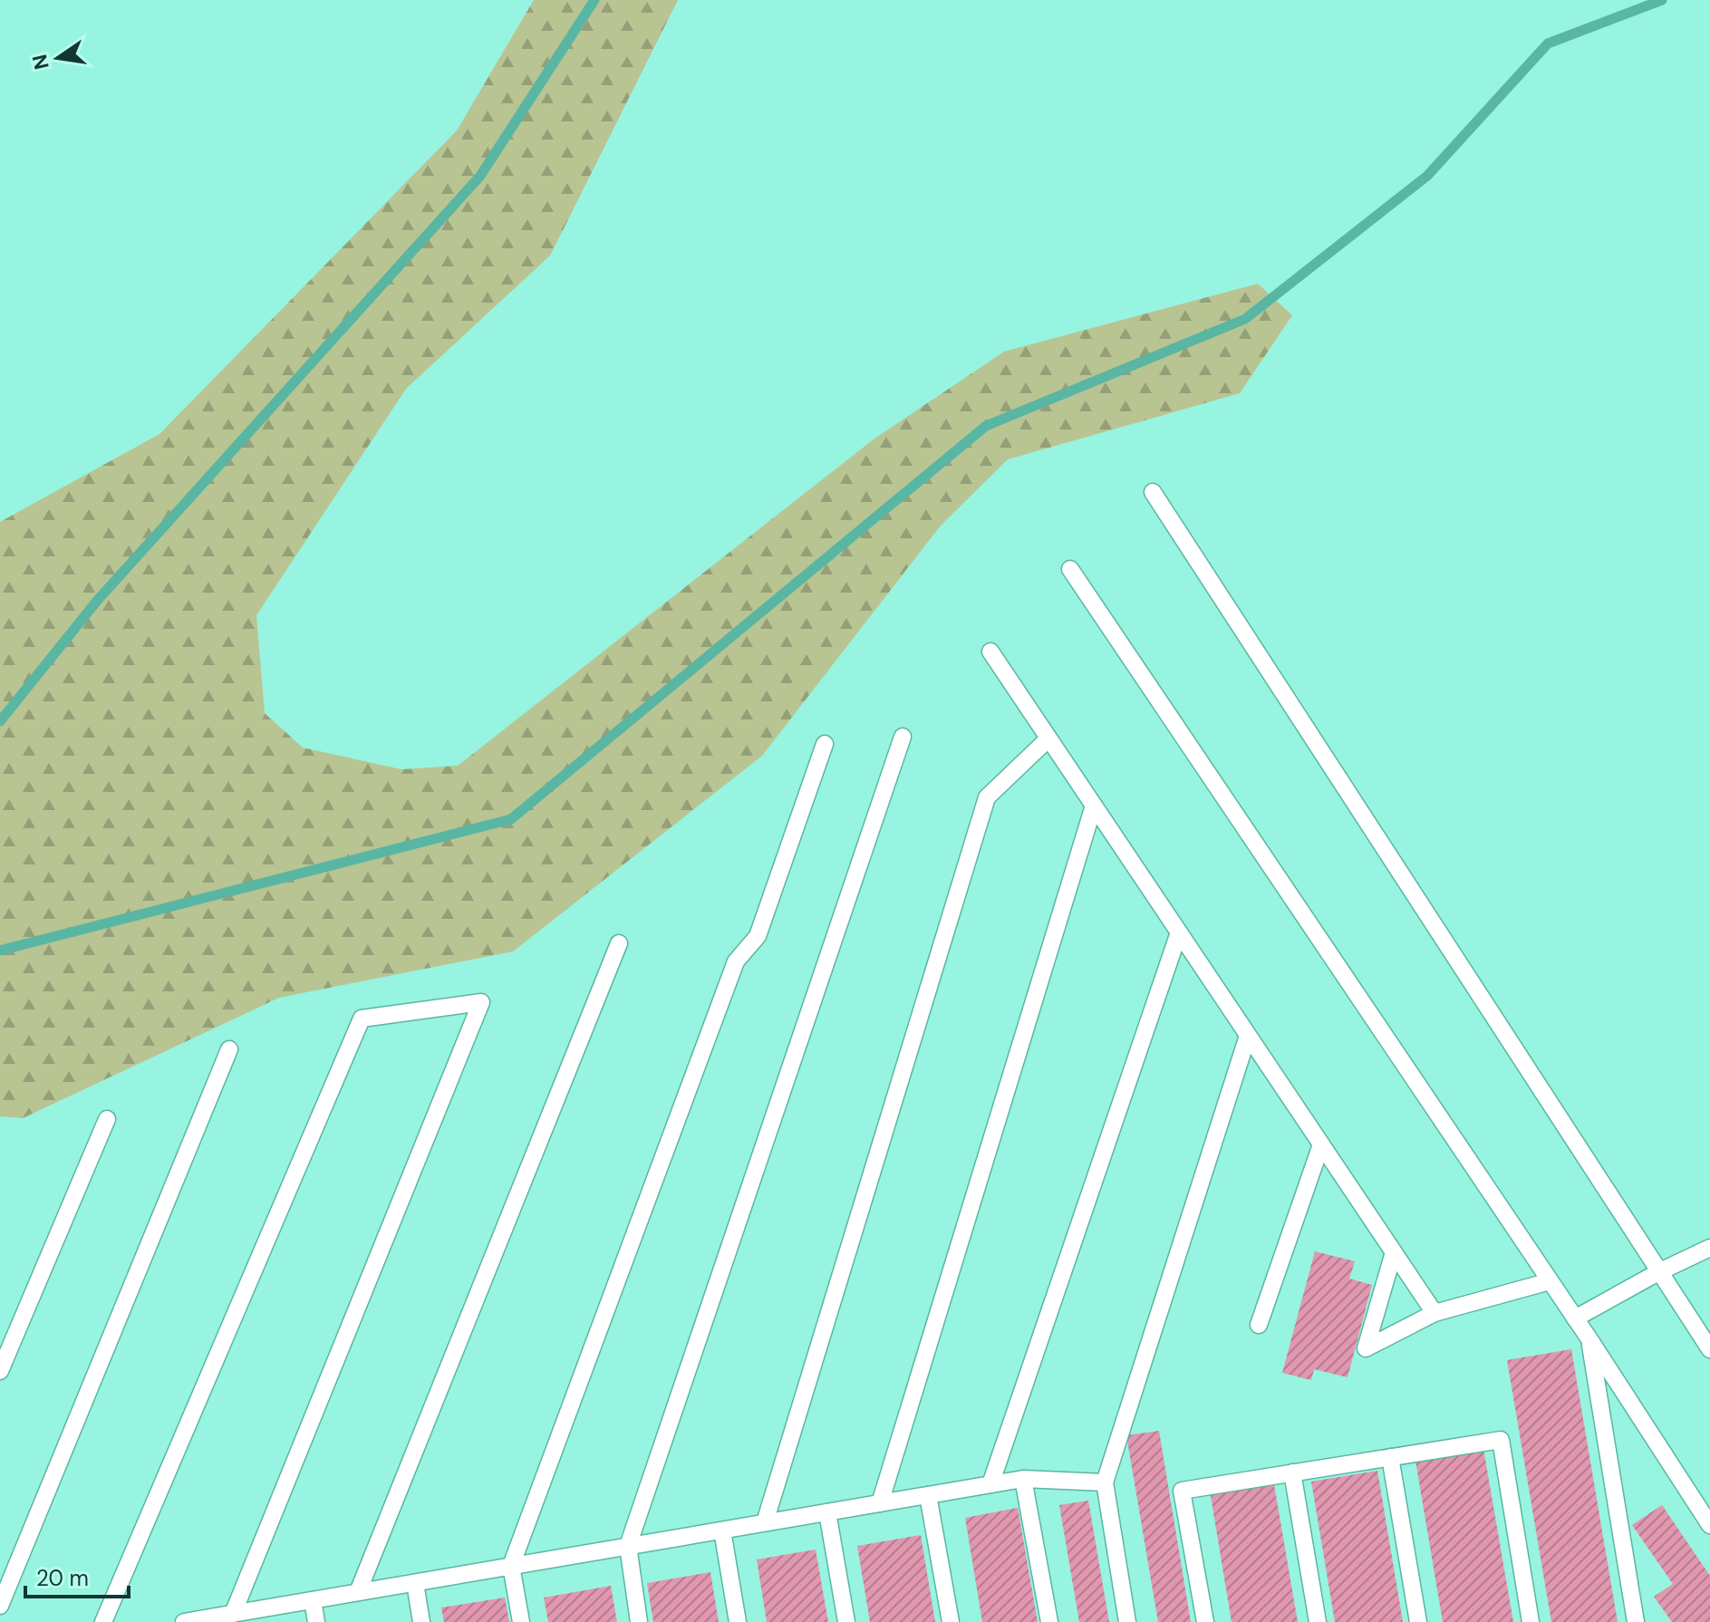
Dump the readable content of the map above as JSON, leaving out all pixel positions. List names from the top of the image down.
{
  "scale_bar": "20 m",
  "north": "left"
}
